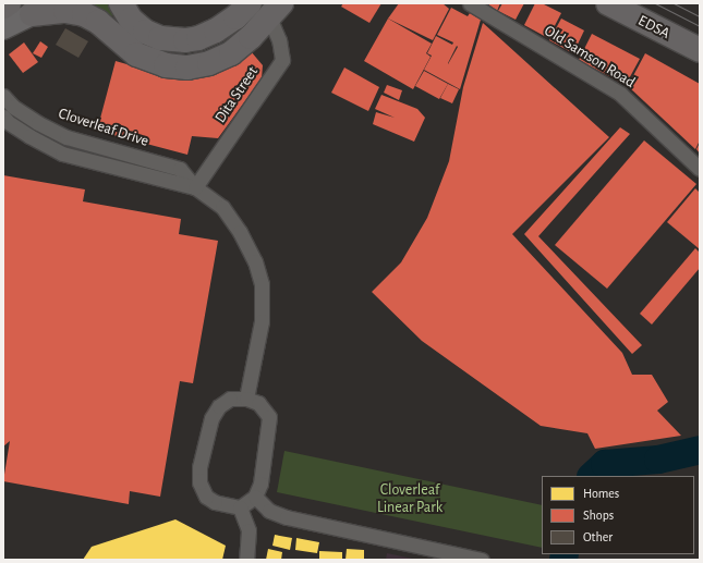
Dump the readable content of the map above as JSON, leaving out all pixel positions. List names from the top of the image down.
{
  "streets": {
    "highway": ["EDSA"],
    "street": ["Old Samson Road", "Dita Street", "Cloverleaf Drive"]
  },
  "crossings": [
    ["Dita Street", "Cloverleaf Drive"]
  ],
  "parks": ["Cloverleaf Linear Park"],
  "legend": ["Homes", "Shops", "Other"]
}
